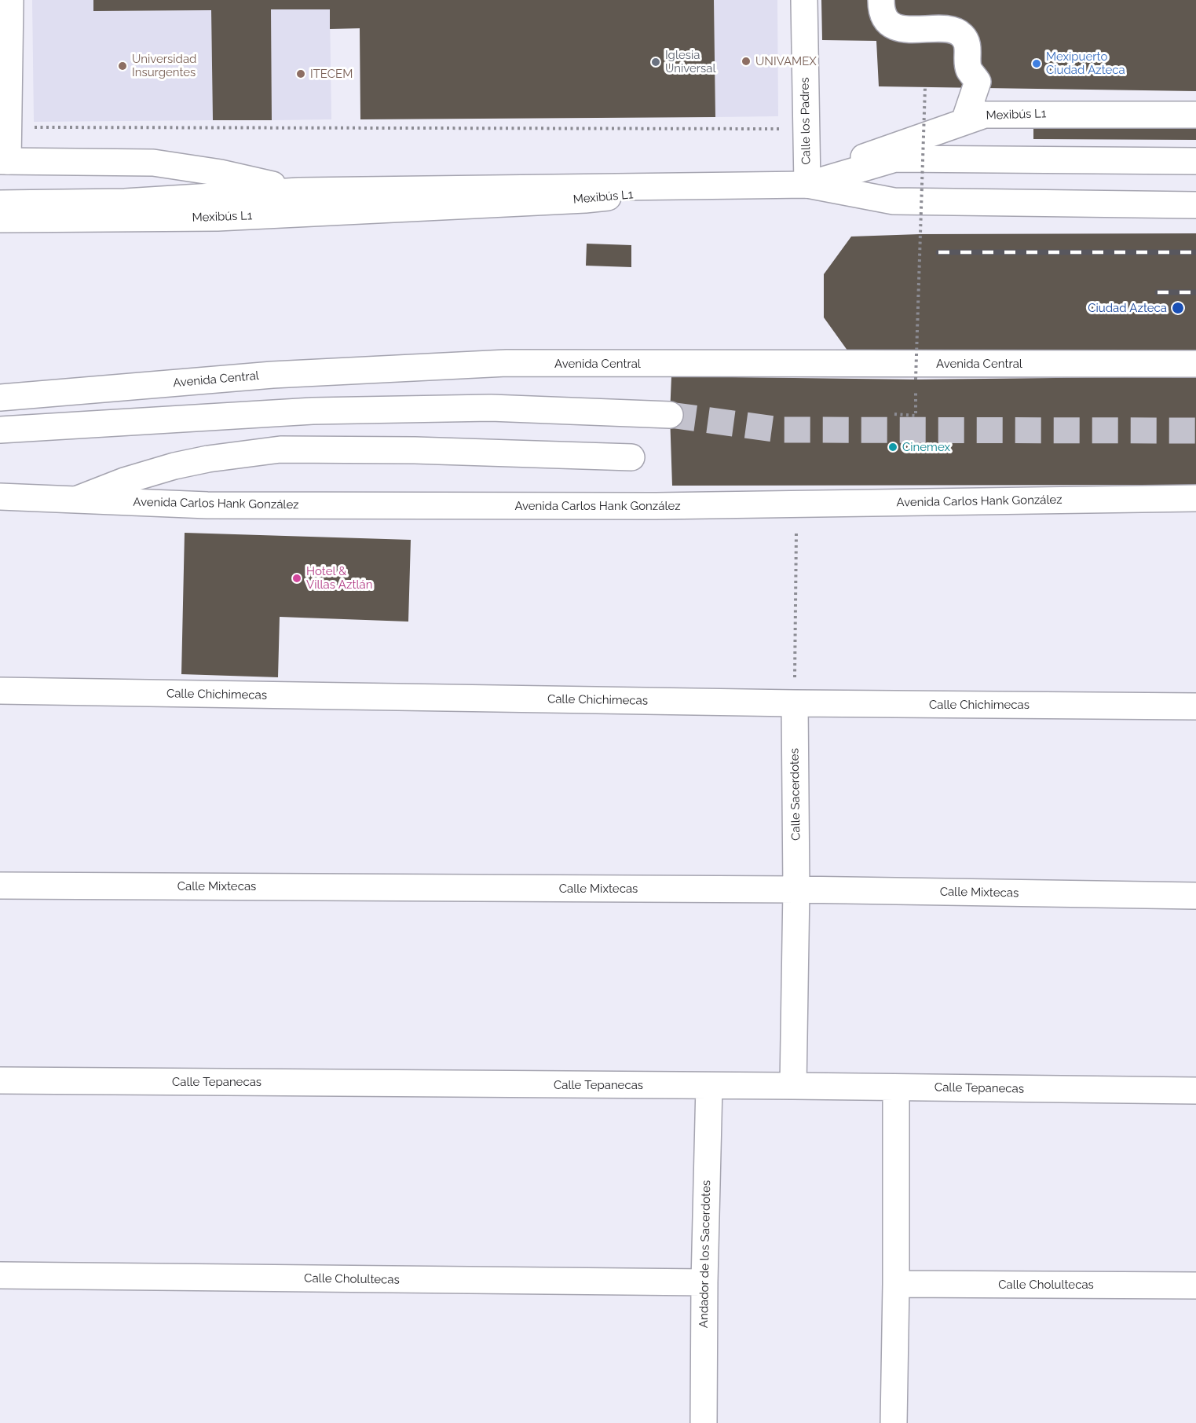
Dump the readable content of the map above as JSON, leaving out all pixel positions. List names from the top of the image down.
{
  "streets": {
    "main road": [
      "Mexibús L1",
      "Calle los Padres",
      "Avenida Central",
      "Avenida Carlos Hank González",
      "Calle Chichimecas",
      "Calle Sacerdotes",
      "Calle Mixtecas",
      "Calle Tepanecas",
      "Andador de los Sacerdotes",
      "Calle Cholultecas"
    ]
  },
  "crossings": [
    ["Mexibús L1", "Calle los Padres"],
    ["Calle Chichimecas", "Calle Sacerdotes"],
    ["Calle Sacerdotes", "Calle Mixtecas"],
    ["Calle Sacerdotes", "Calle Tepanecas"],
    ["Calle Tepanecas", "Andador de los Sacerdotes"],
    ["Andador de los Sacerdotes", "Calle Cholultecas"]
  ],
  "places": [
    "UNIVAMEX",
    "Iglesia Universal",
    "Mexipuerto Ciudad Azteca",
    "Universidad Insurgentes",
    "ITECEM",
    "Ciudad Azteca",
    "Cinemex",
    "Hotel & Villas Aztlán"
  ]
}
